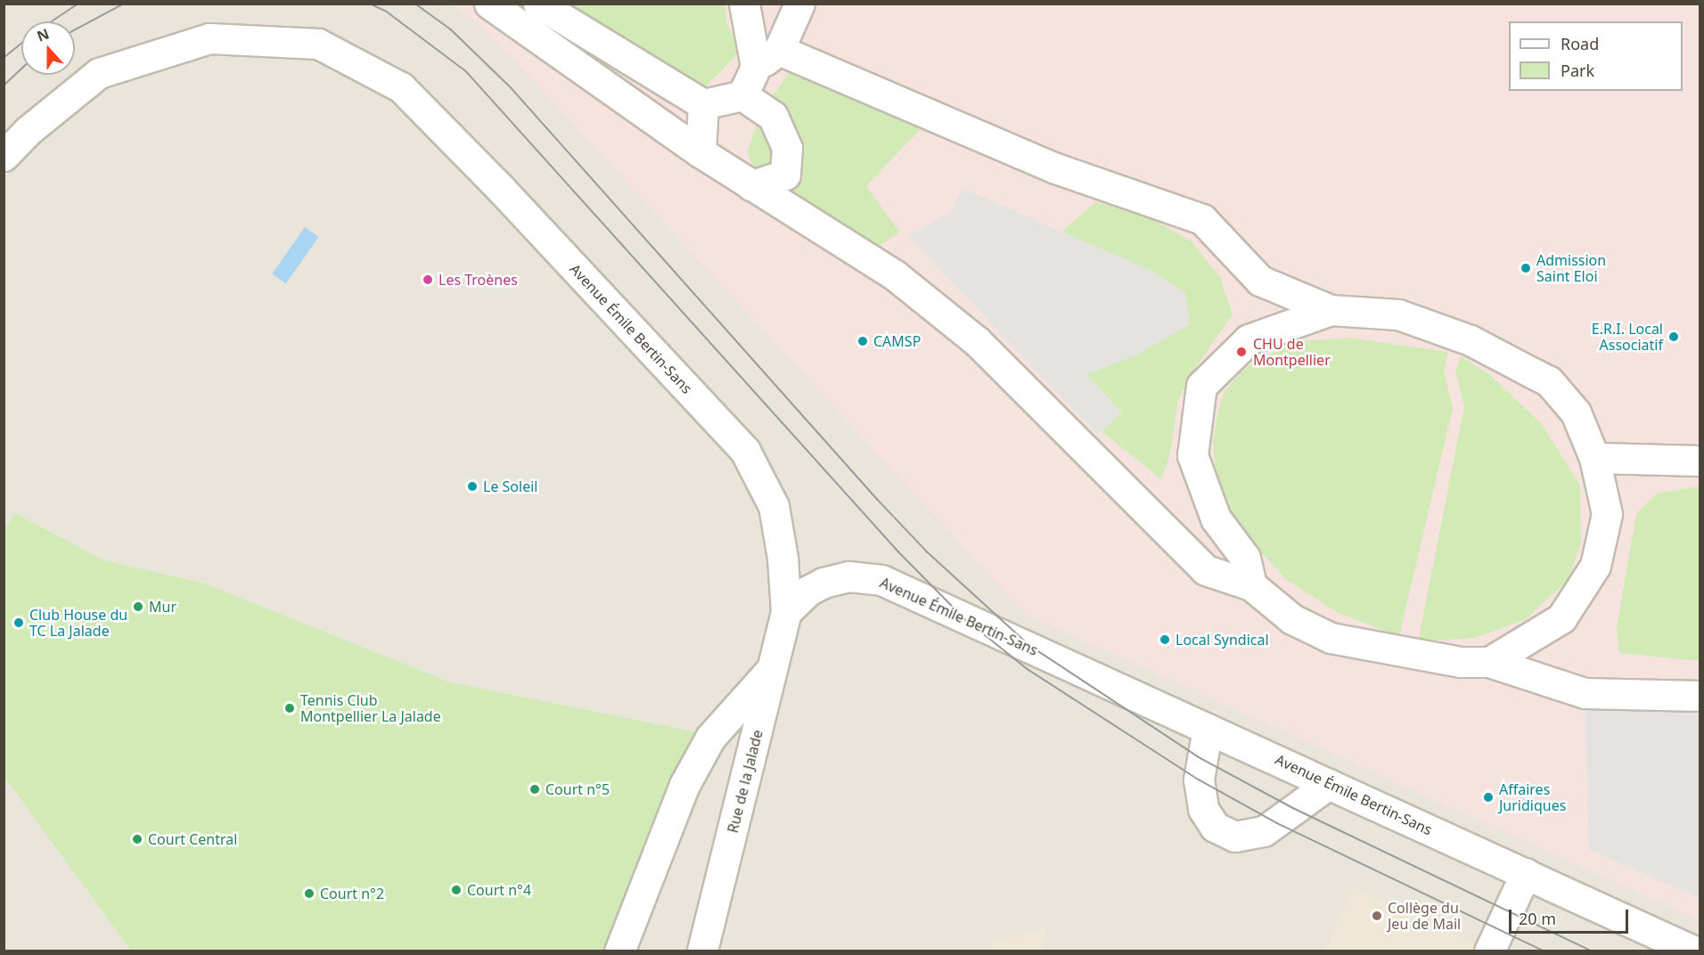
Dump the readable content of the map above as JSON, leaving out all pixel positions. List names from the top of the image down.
{
  "streets": {
    "street": ["Avenue Émile Bertin-Sans", "Rue de la Jalade"]
  },
  "crossings": [
    ["Avenue Émile Bertin-Sans", "Rue de la Jalade"]
  ],
  "places": [
    "Admission Saint Eloi",
    "Les Troènes",
    "E.R.I. Local Associatif",
    "CAMSP",
    "CHU de Montpellier",
    "Le Soleil",
    "Mur",
    "Club House du TC La Jalade",
    "Local Syndical",
    "Tennis Club Montpellier La Jalade",
    "Court n°5",
    "Affaires Juridiques",
    "Court Central",
    "Court n°4",
    "Court n°2",
    "Collège du Jeu de Mail"
  ],
  "legend": ["Road", "Park"],
  "scale_bar": "20 m",
  "north": "top"
}
